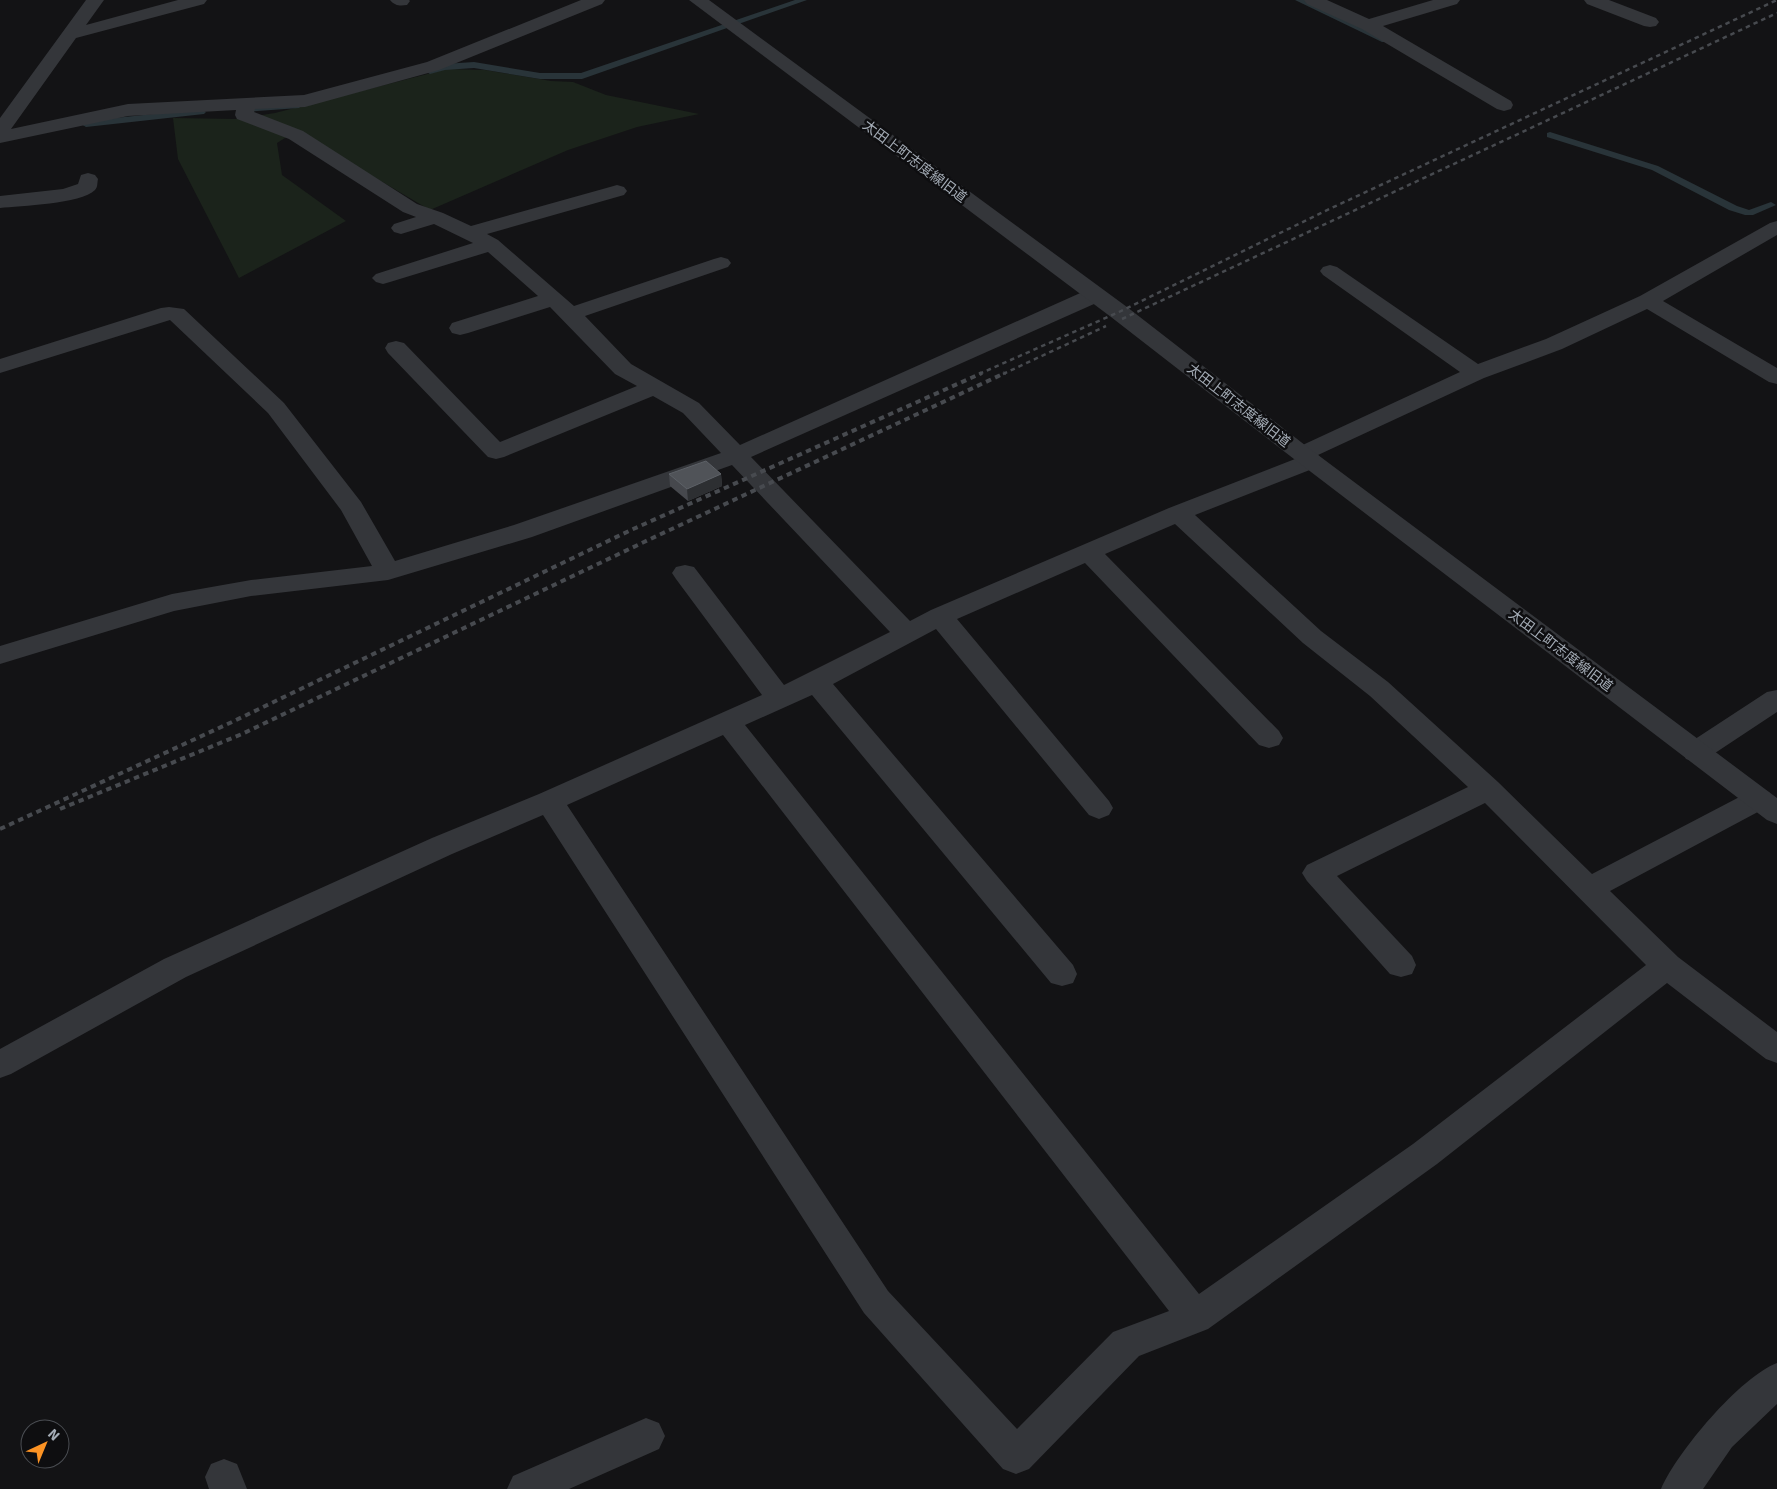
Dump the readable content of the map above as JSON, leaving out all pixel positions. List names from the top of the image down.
{
  "streets": {
    "street": ["太田上町志度線旧道"]
  },
  "north": "top right"
}
